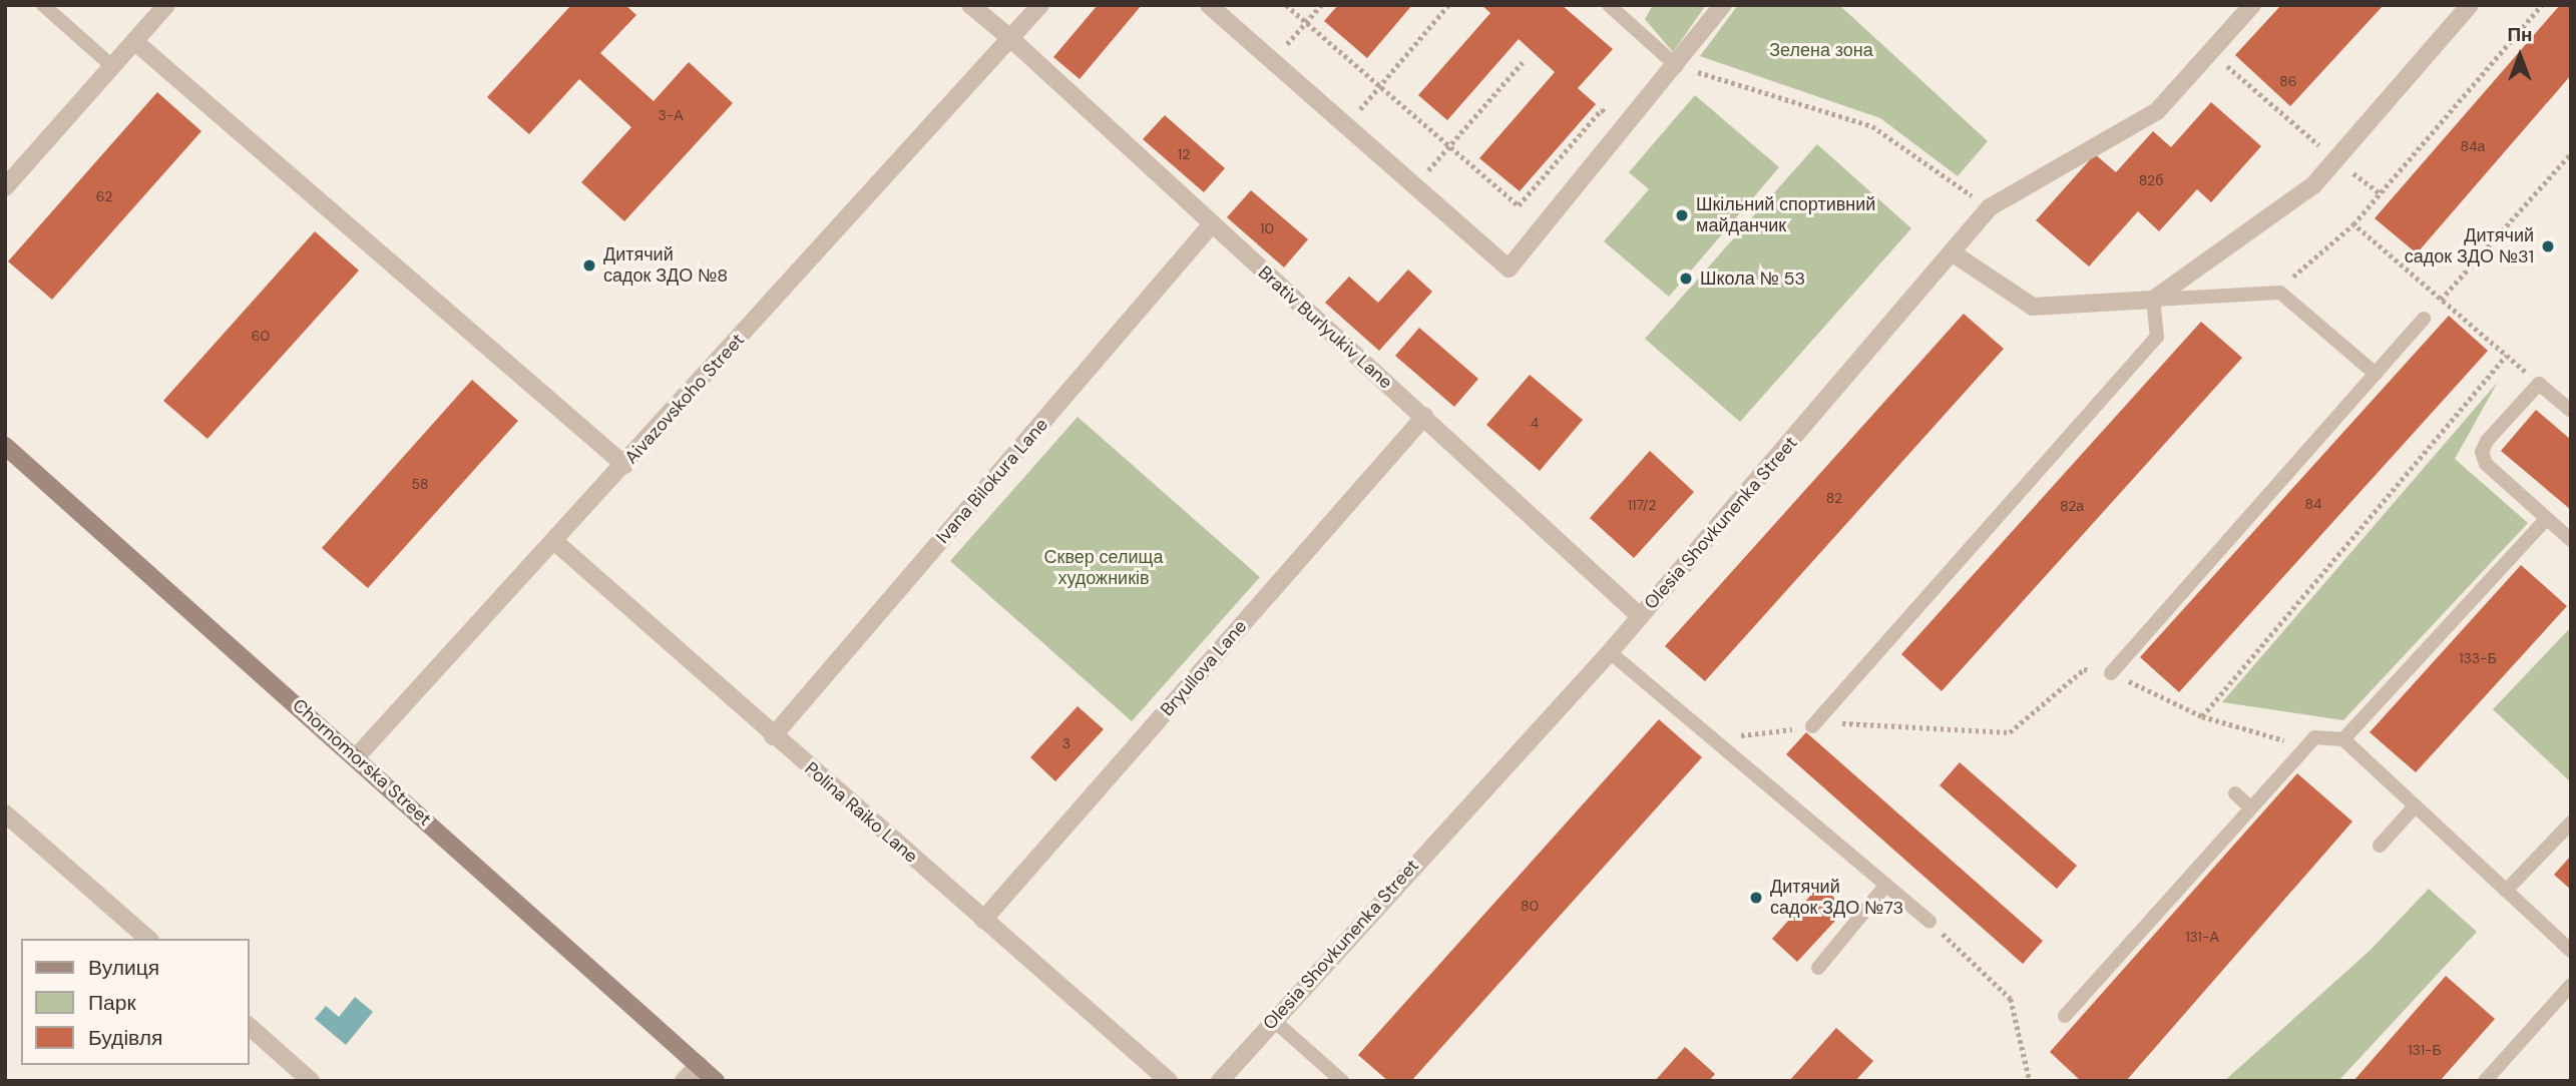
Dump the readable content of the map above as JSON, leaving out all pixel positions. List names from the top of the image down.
{
  "streets": {
    "street": [
      "Brativ Burlyukiv Lane",
      "Aivazovskoho Street",
      "Ivana Bilokura Lane",
      "Olesia Shovkunenka Street",
      "Bryullova Lane",
      "Chornomorska Street",
      "Polina Raiko Lane"
    ]
  },
  "crossings": [
    ["Brativ Burlyukiv Lane", "Aivazovskoho Street"],
    ["Brativ Burlyukiv Lane", "Ivana Bilokura Lane"],
    ["Brativ Burlyukiv Lane", "Olesia Shovkunenka Street"],
    ["Brativ Burlyukiv Lane", "Bryullova Lane"],
    ["Aivazovskoho Street", "Chornomorska Street"],
    ["Aivazovskoho Street", "Polina Raiko Lane"],
    ["Ivana Bilokura Lane", "Polina Raiko Lane"],
    ["Bryullova Lane", "Polina Raiko Lane"]
  ],
  "parks": ["Зелена зона", "Сквер селища художників"],
  "places": [
    "Шкільний спортивний майданчик",
    "Дитячий садок ЗДО №31",
    "Дитячий садок ЗДО №8",
    "Школа № 53",
    "Дитячий садок ЗДО №73"
  ],
  "house_numbers": [
    "86",
    "3-А",
    "84а",
    "12",
    "82б",
    "62",
    "10",
    "60",
    "4",
    "58",
    "82",
    "84",
    "117/2",
    "82а",
    "133-Б",
    "3",
    "80",
    "131-А",
    "131-Б"
  ],
  "legend": ["Вулиця", "Парк", "Будівля"],
  "north": "top"
}
